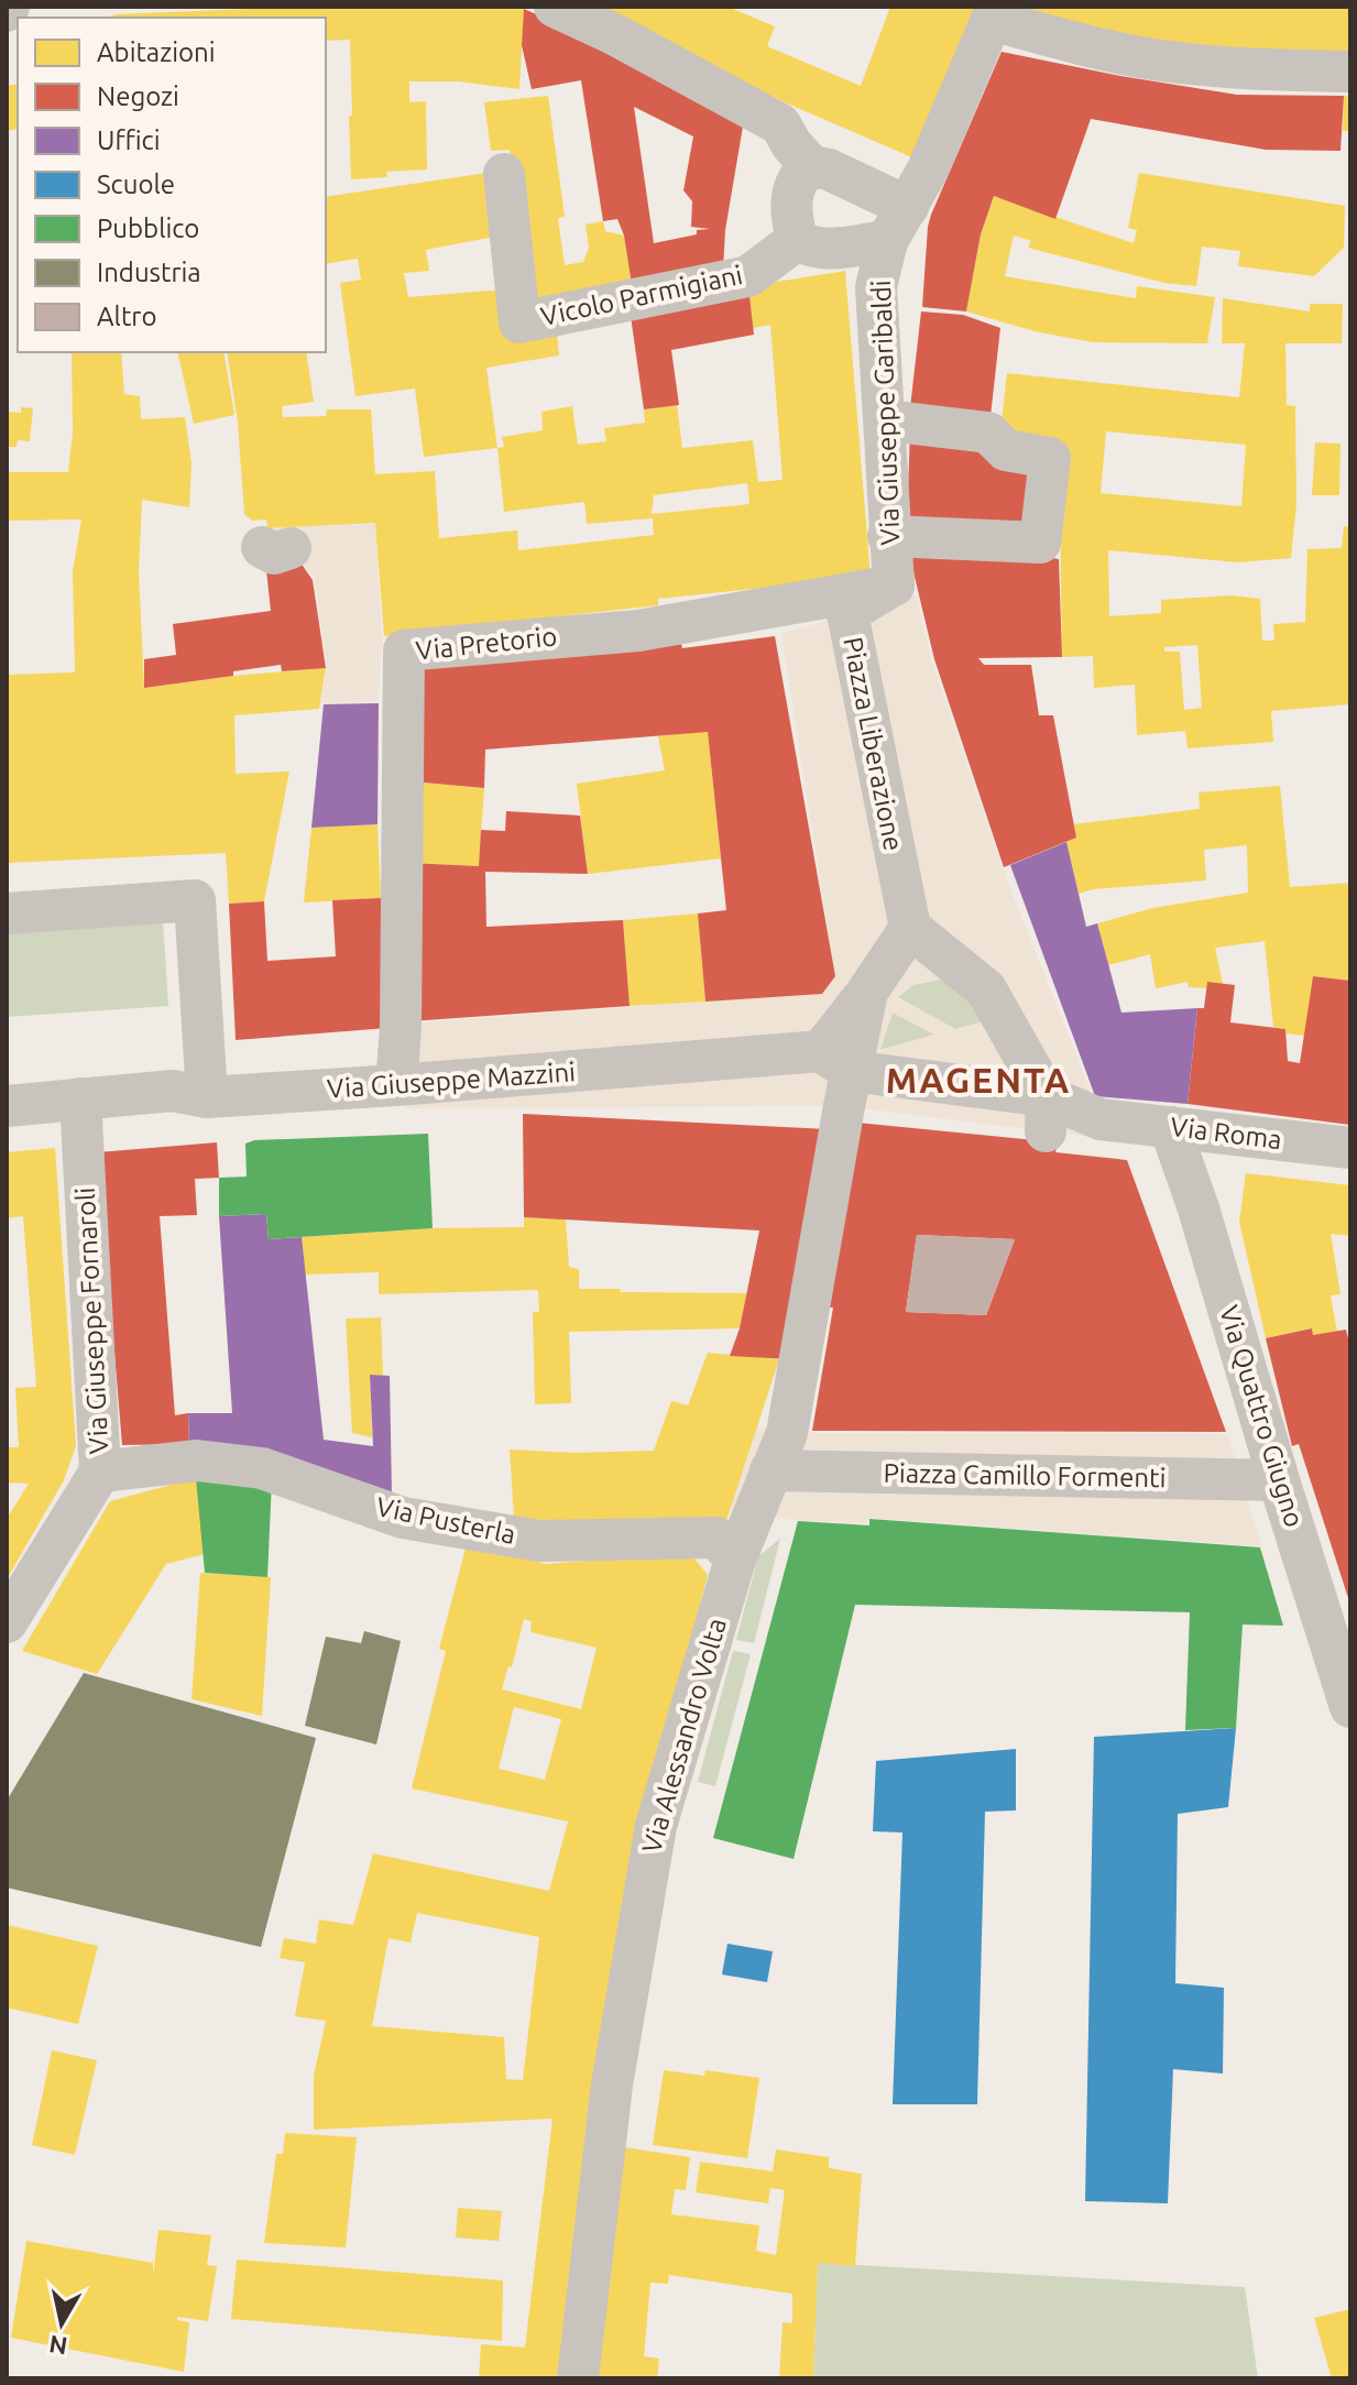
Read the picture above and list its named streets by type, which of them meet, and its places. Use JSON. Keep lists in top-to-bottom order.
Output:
{
  "streets": {
    "street": [
      "Vicolo Parmigiani",
      "Via Giuseppe Garibaldi",
      "Via Pretorio",
      "Piazza Liberazione",
      "Via Giuseppe Mazzini",
      "Via Roma",
      "Via Giuseppe Fornaroli",
      "Via Quattro Giugno",
      "Piazza Camillo Formenti",
      "Via Pusterla",
      "Via Alessandro Volta"
    ]
  },
  "crossings": [
    ["Via Giuseppe Garibaldi", "Via Pretorio"],
    ["Via Giuseppe Garibaldi", "Piazza Liberazione"],
    ["Via Pretorio", "Piazza Liberazione"],
    ["Via Pretorio", "Via Giuseppe Mazzini"],
    ["Via Giuseppe Mazzini", "Via Giuseppe Fornaroli"],
    ["Via Giuseppe Mazzini", "Via Alessandro Volta"],
    ["Via Roma", "Via Quattro Giugno"],
    ["Via Giuseppe Fornaroli", "Via Pusterla"],
    ["Via Quattro Giugno", "Piazza Camillo Formenti"],
    ["Piazza Camillo Formenti", "Via Alessandro Volta"],
    ["Via Pusterla", "Via Alessandro Volta"]
  ],
  "districts": ["MAGENTA"],
  "legend": [
    "Abitazioni",
    "Negozi",
    "Uffici",
    "Scuole",
    "Pubblico",
    "Industria",
    "Altro"
  ],
  "north": "bottom"
}
